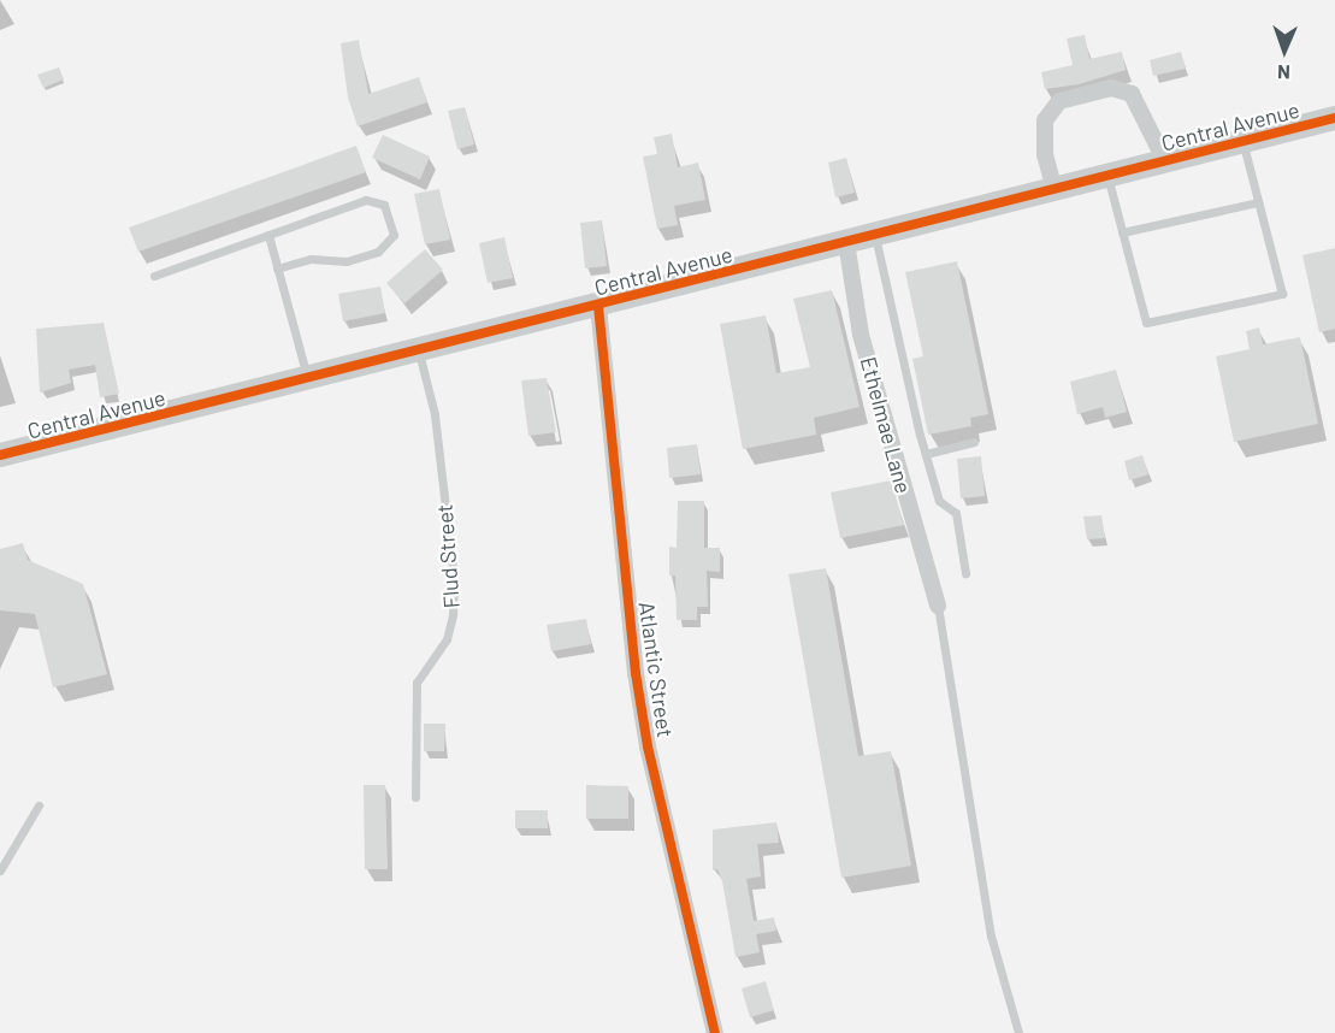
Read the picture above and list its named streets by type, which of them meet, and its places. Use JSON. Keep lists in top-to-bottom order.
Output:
{
  "streets": {
    "street": ["Central Avenue", "Ethelmae Lane", "Atlantic Street"],
    "lane": ["Flud Street"]
  },
  "crossings": [
    ["Central Avenue", "Ethelmae Lane"],
    ["Central Avenue", "Flud Street"],
    ["Central Avenue", "Atlantic Street"]
  ],
  "north": "bottom"
}
